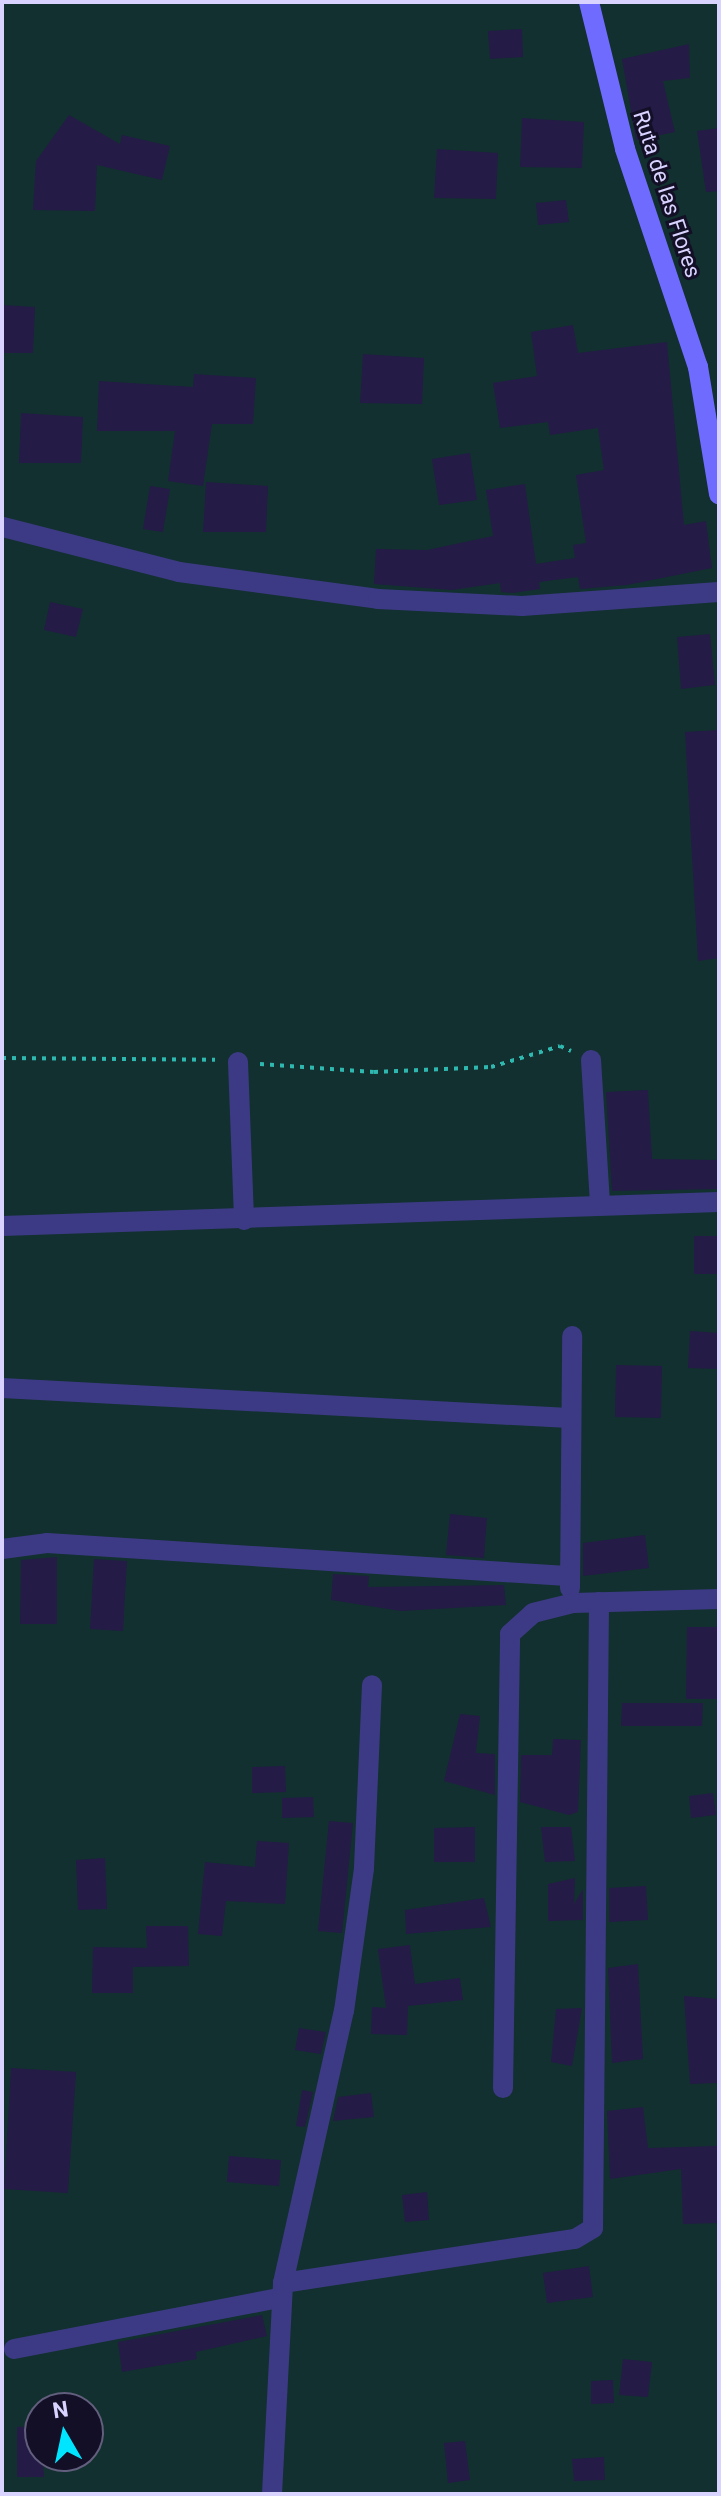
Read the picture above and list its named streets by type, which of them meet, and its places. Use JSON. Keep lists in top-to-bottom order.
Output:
{
  "streets": {
    "main road": ["Ruta de las Flores"]
  },
  "north": "top"
}
